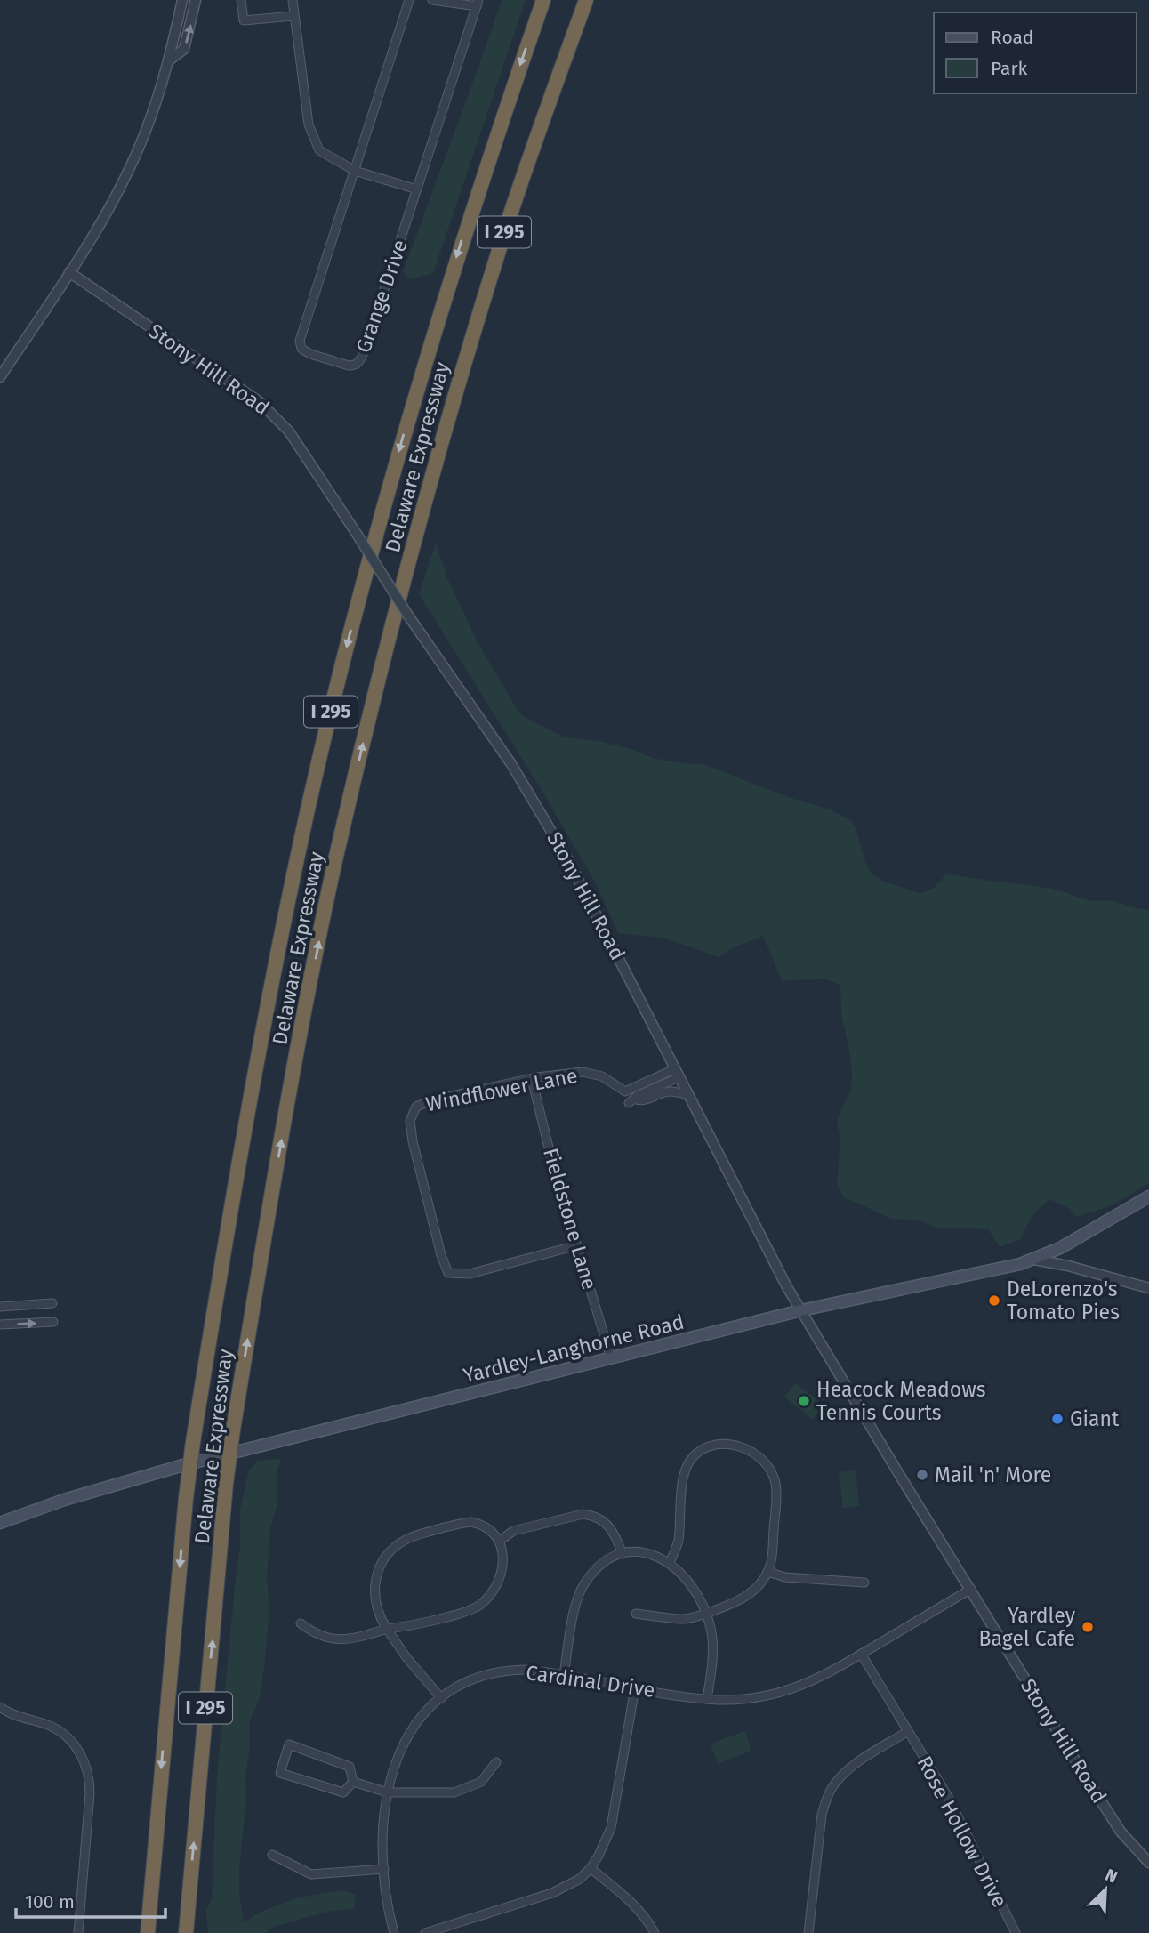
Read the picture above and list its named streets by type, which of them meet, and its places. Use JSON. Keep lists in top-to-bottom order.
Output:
{
  "streets": {
    "highway": ["I 295", "Delaware Expressway"],
    "main road": ["Yardley-Langhorne Road"],
    "street": [
      "Grange Drive",
      "Stony Hill Road",
      "Windflower Lane",
      "Fieldstone Lane",
      "Cardinal Drive",
      "Rose Hollow Drive"
    ]
  },
  "crossings": [
    ["Stony Hill Road", "Windflower Lane"],
    ["Stony Hill Road", "Yardley-Langhorne Road"],
    ["Stony Hill Road", "Cardinal Drive"],
    ["Windflower Lane", "Fieldstone Lane"],
    ["Fieldstone Lane", "Yardley-Langhorne Road"],
    ["Cardinal Drive", "Rose Hollow Drive"]
  ],
  "places": [
    "DeLorenzo's Tomato Pies",
    "Heacock Meadows Tennis Courts",
    "Giant",
    "Mail 'n' More",
    "Yardley Bagel Cafe"
  ],
  "legend": ["Road", "Park"],
  "scale_bar": "100 m",
  "north": "top right"
}
